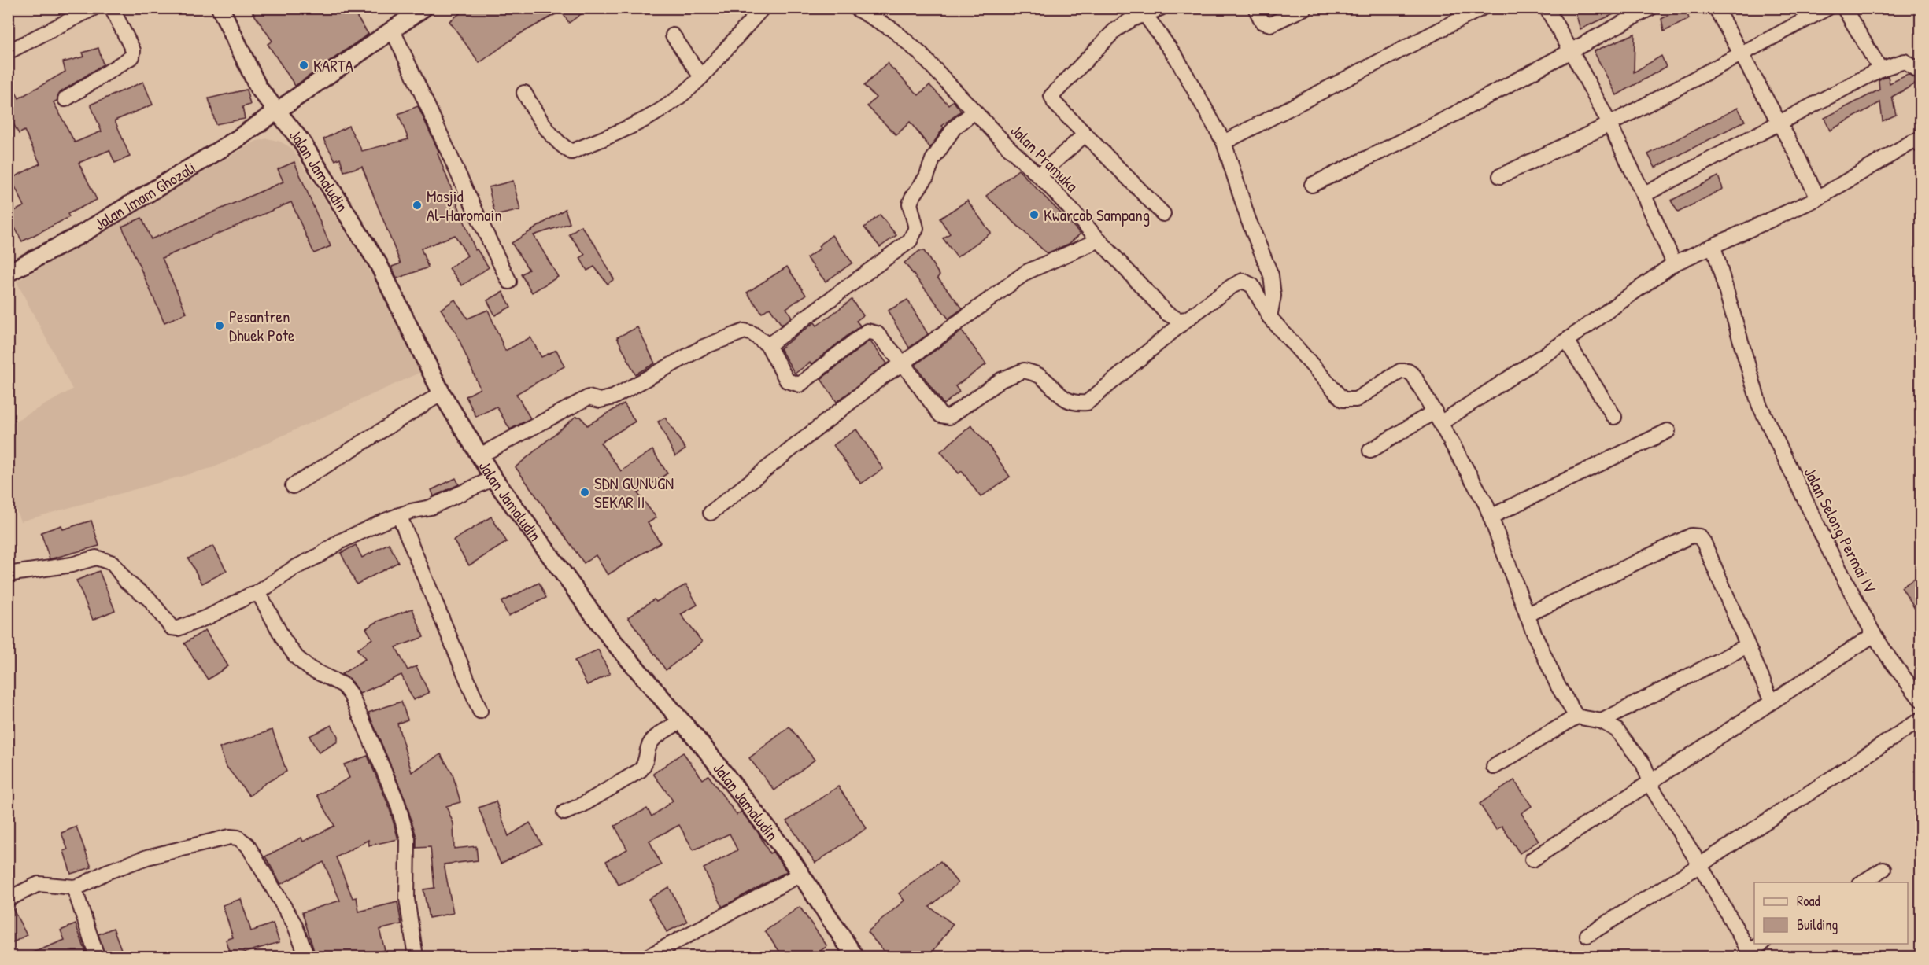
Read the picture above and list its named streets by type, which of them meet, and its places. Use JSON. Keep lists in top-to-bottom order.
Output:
{
  "streets": {
    "street": [
      "Jalan Pramuka",
      "Jalan Jamaludin",
      "Jalan Imam Ghozali",
      "Jalan Selong Permai IV"
    ]
  },
  "crossings": [
    ["Jalan Jamaludin", "Jalan Imam Ghozali"]
  ],
  "places": [
    "KARTA",
    "Masjid Al-Haromain",
    "Kwarcab Sampang",
    "Pesantren Dhuek Pote",
    "SDN GUNUGN SEKAR II"
  ],
  "legend": ["Road", "Building"]
}
